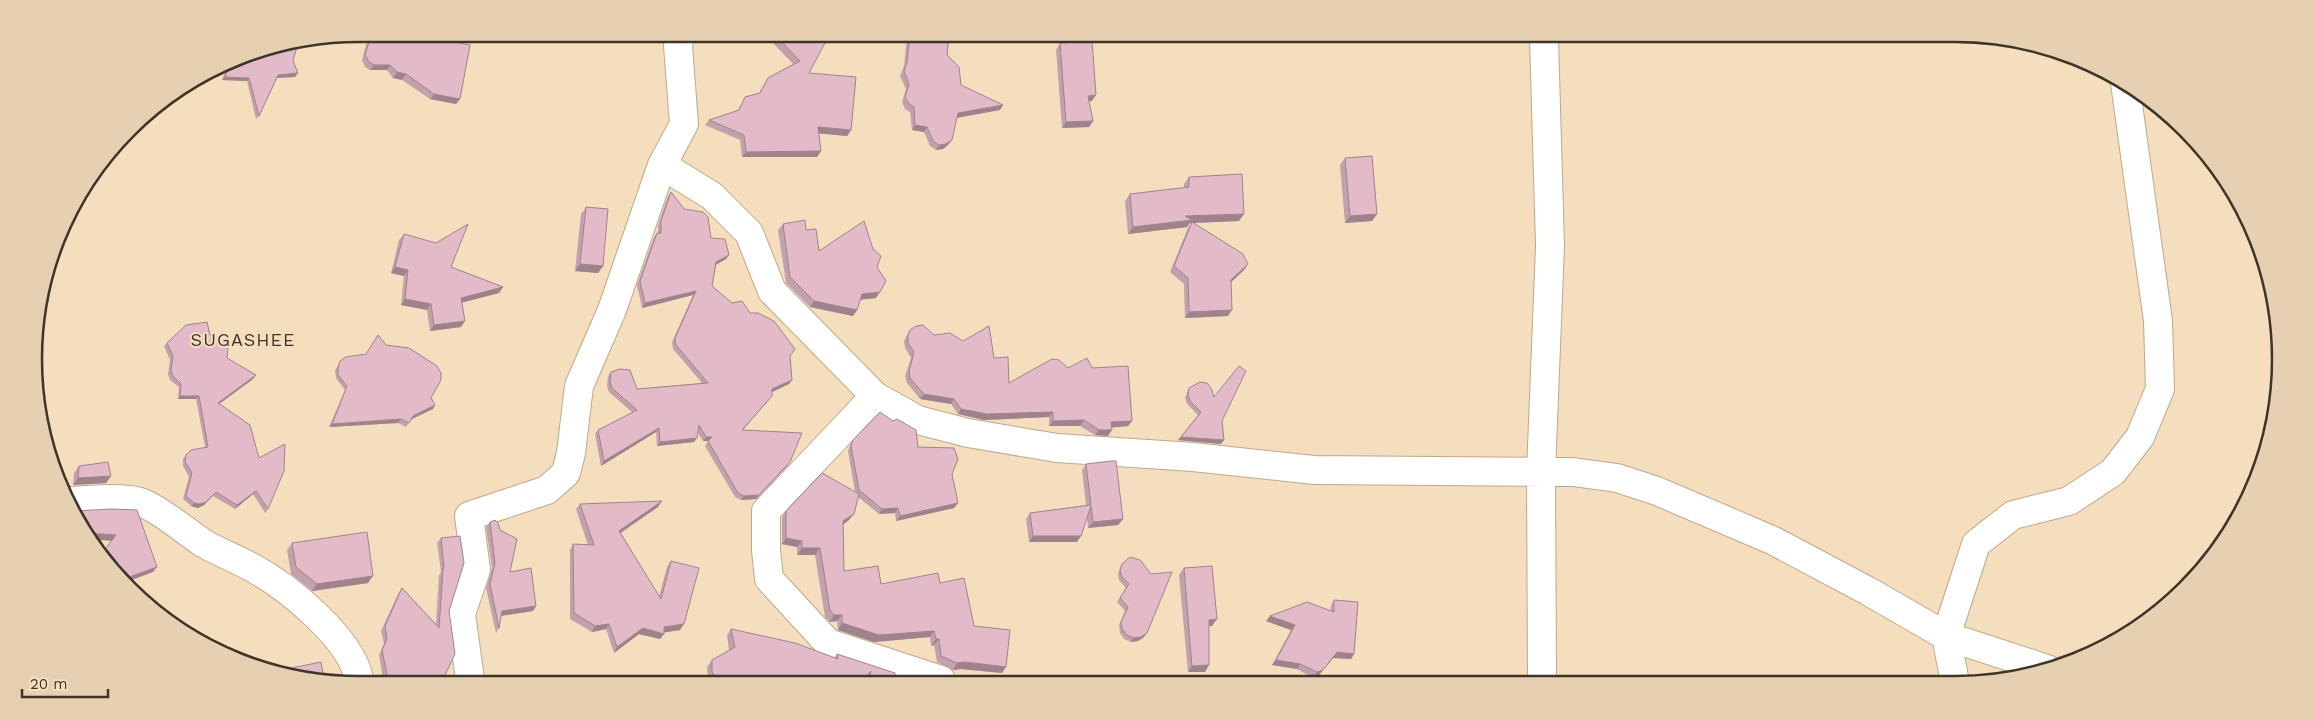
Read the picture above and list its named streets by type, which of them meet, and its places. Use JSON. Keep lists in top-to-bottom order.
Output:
{
  "districts": ["SUGASHEE"],
  "scale_bar": "20 m"
}
